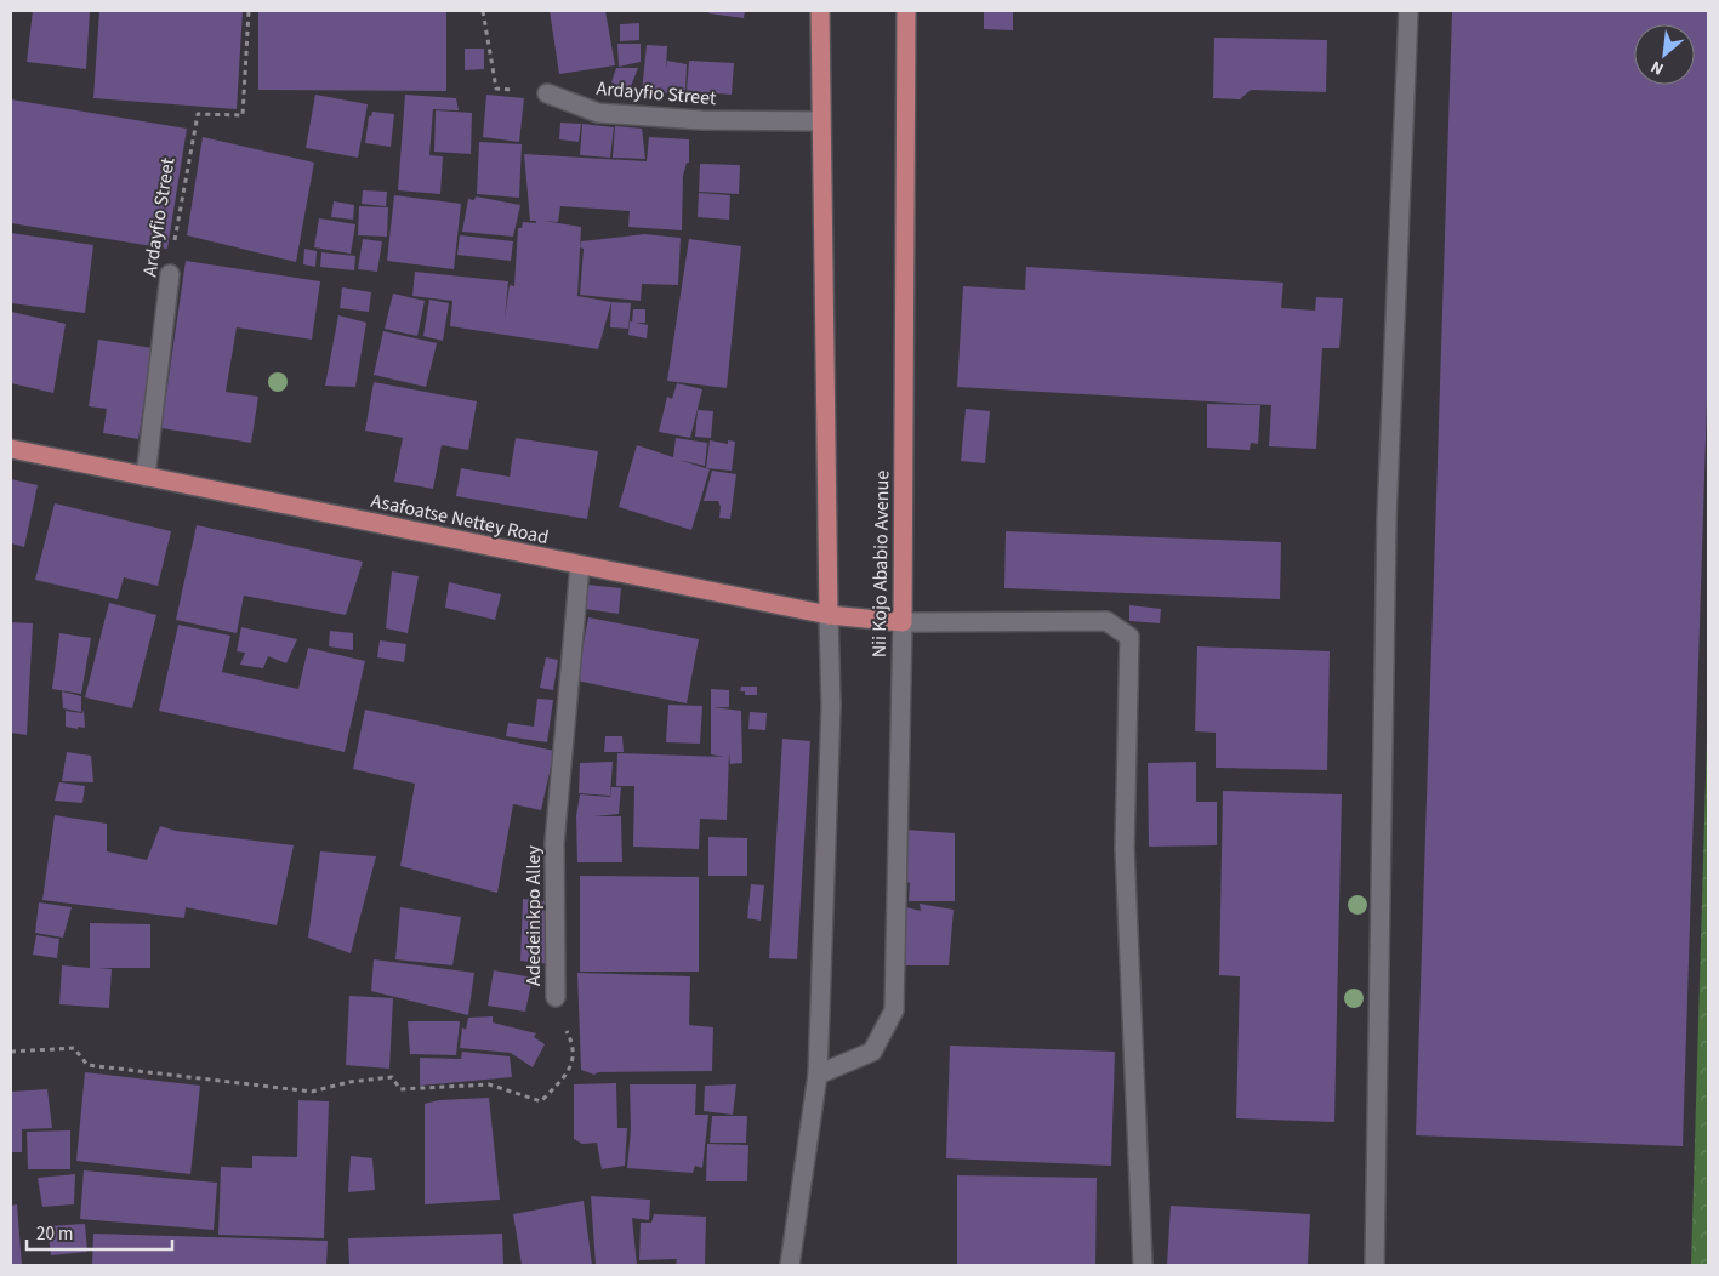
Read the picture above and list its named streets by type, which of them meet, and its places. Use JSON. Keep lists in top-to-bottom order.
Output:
{
  "streets": {
    "main road": ["Asafoatse Nettey Road", "Nii Kojo Ababio Avenue"],
    "street": ["Ardayfio Street", "Adedeinkpo Alley"]
  },
  "crossings": [
    ["Ardayfio Street", "Asafoatse Nettey Road"],
    ["Asafoatse Nettey Road", "Nii Kojo Ababio Avenue"],
    ["Asafoatse Nettey Road", "Adedeinkpo Alley"]
  ],
  "scale_bar": "20 m",
  "north": "bottom left"
}
